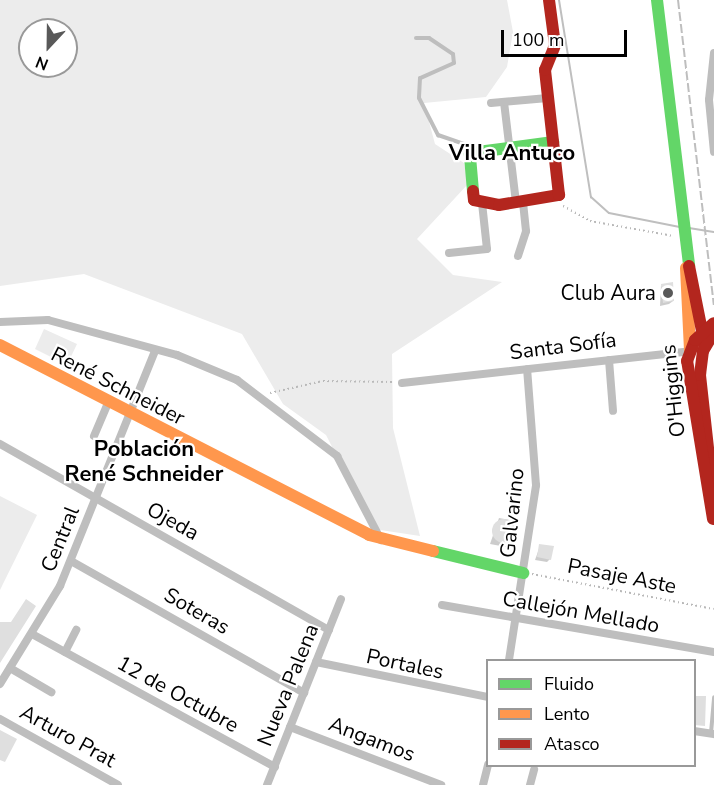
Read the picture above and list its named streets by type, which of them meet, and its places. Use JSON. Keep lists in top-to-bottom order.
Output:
{
  "streets": {
    "street": [
      "Santa Sofía",
      "René Schneider",
      "O'Higgins",
      "Galvarino",
      "Ojeda",
      "Central",
      "Soteras",
      "Callejón Mellado",
      "Portales",
      "Nueva Palena",
      "12 de Octubre",
      "Arturo Prat",
      "Angamos"
    ],
    "path": ["Pasaje Aste"]
  },
  "crossings": [
    ["Santa Sofía", "O'Higgins"],
    ["Santa Sofía", "Galvarino"],
    ["René Schneider", "Galvarino"],
    ["René Schneider", "Central"],
    ["René Schneider", "Pasaje Aste"],
    ["Galvarino", "Pasaje Aste"],
    ["Galvarino", "Callejón Mellado"],
    ["Ojeda", "Central"],
    ["Ojeda", "Nueva Palena"],
    ["Central", "Soteras"],
    ["Central", "12 de Octubre"],
    ["Soteras", "Nueva Palena"],
    ["Portales", "Nueva Palena"],
    ["Nueva Palena", "12 de Octubre"],
    ["Nueva Palena", "Angamos"]
  ],
  "districts": ["Villa Antuco", "Población René Schneider"],
  "places": ["Club Aura"],
  "legend": ["Fluido", "Lento", "Atasco"],
  "scale_bar": "100 m",
  "north": "bottom"
}
